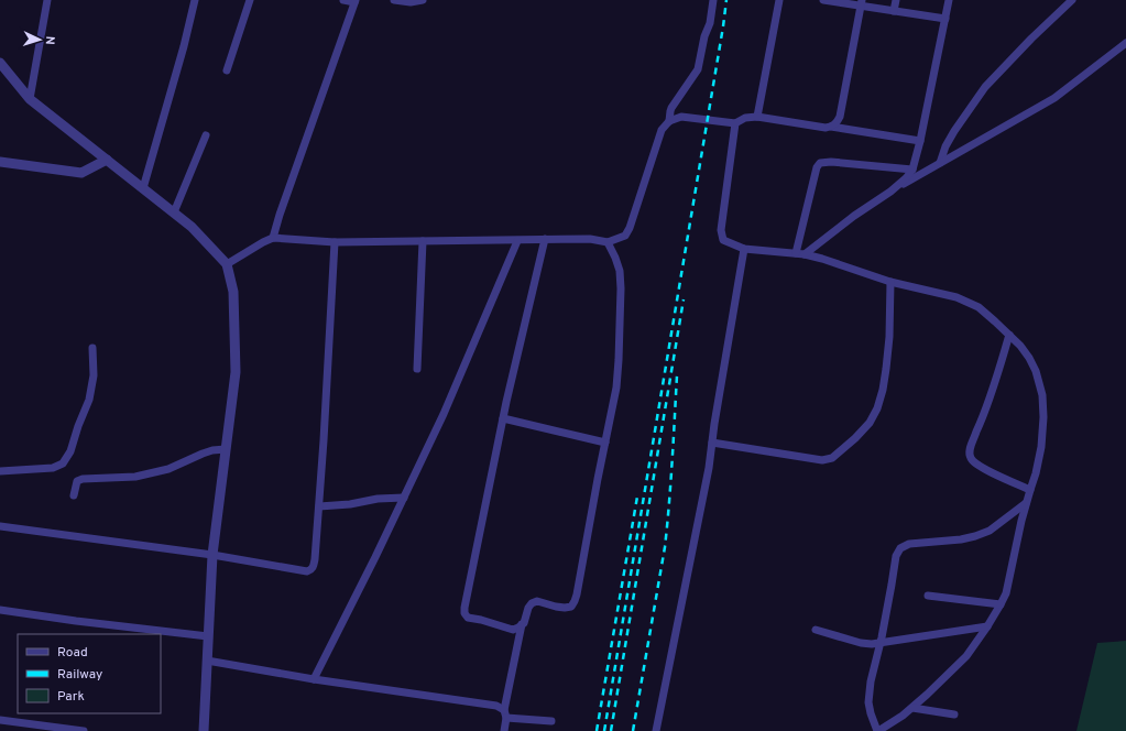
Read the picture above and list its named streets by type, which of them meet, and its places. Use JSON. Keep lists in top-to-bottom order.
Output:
{
  "legend": ["Road", "Railway", "Park"],
  "north": "right"
}
